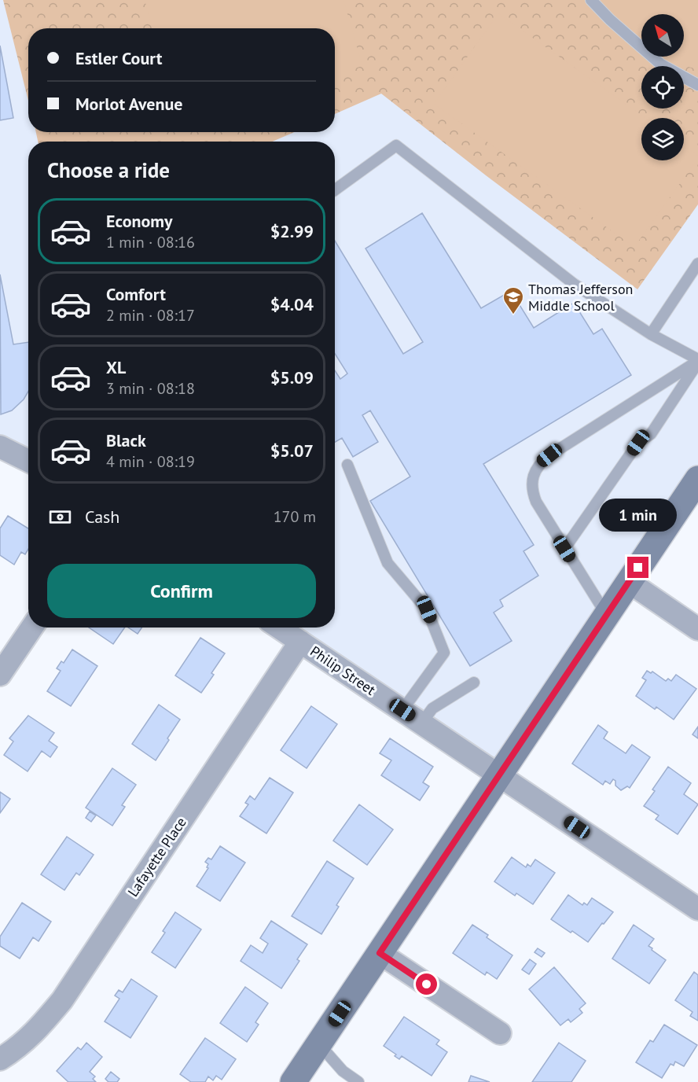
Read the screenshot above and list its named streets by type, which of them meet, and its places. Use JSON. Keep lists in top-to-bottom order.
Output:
{
  "streets": {
    "street": ["Philip Street", "Lafayette Place"]
  },
  "crossings": [
    ["Philip Street", "Lafayette Place"]
  ],
  "places": {
    "school or university": ["Thomas Jefferson Middle School"]
  },
  "north": "top left",
  "page": {
    "banner": ["Estler Court", "Morlot Avenue"],
    "heading": "Choose a ride",
    "list": [
      {
        "name": "Economy",
        "note": "1 min · 08:16",
        "value": "$2.99"
      },
      {
        "name": "Comfort",
        "note": "2 min · 08:17",
        "value": "$4.04"
      },
      {
        "name": "XL",
        "note": "3 min · 08:18",
        "value": "$5.09"
      },
      {
        "name": "Black",
        "note": "4 min · 08:19",
        "value": "$5.07"
      }
    ],
    "pay": ["Cash", "170 m"],
    "bubble": "1 min",
    "buttons": "Confirm"
  }
}
